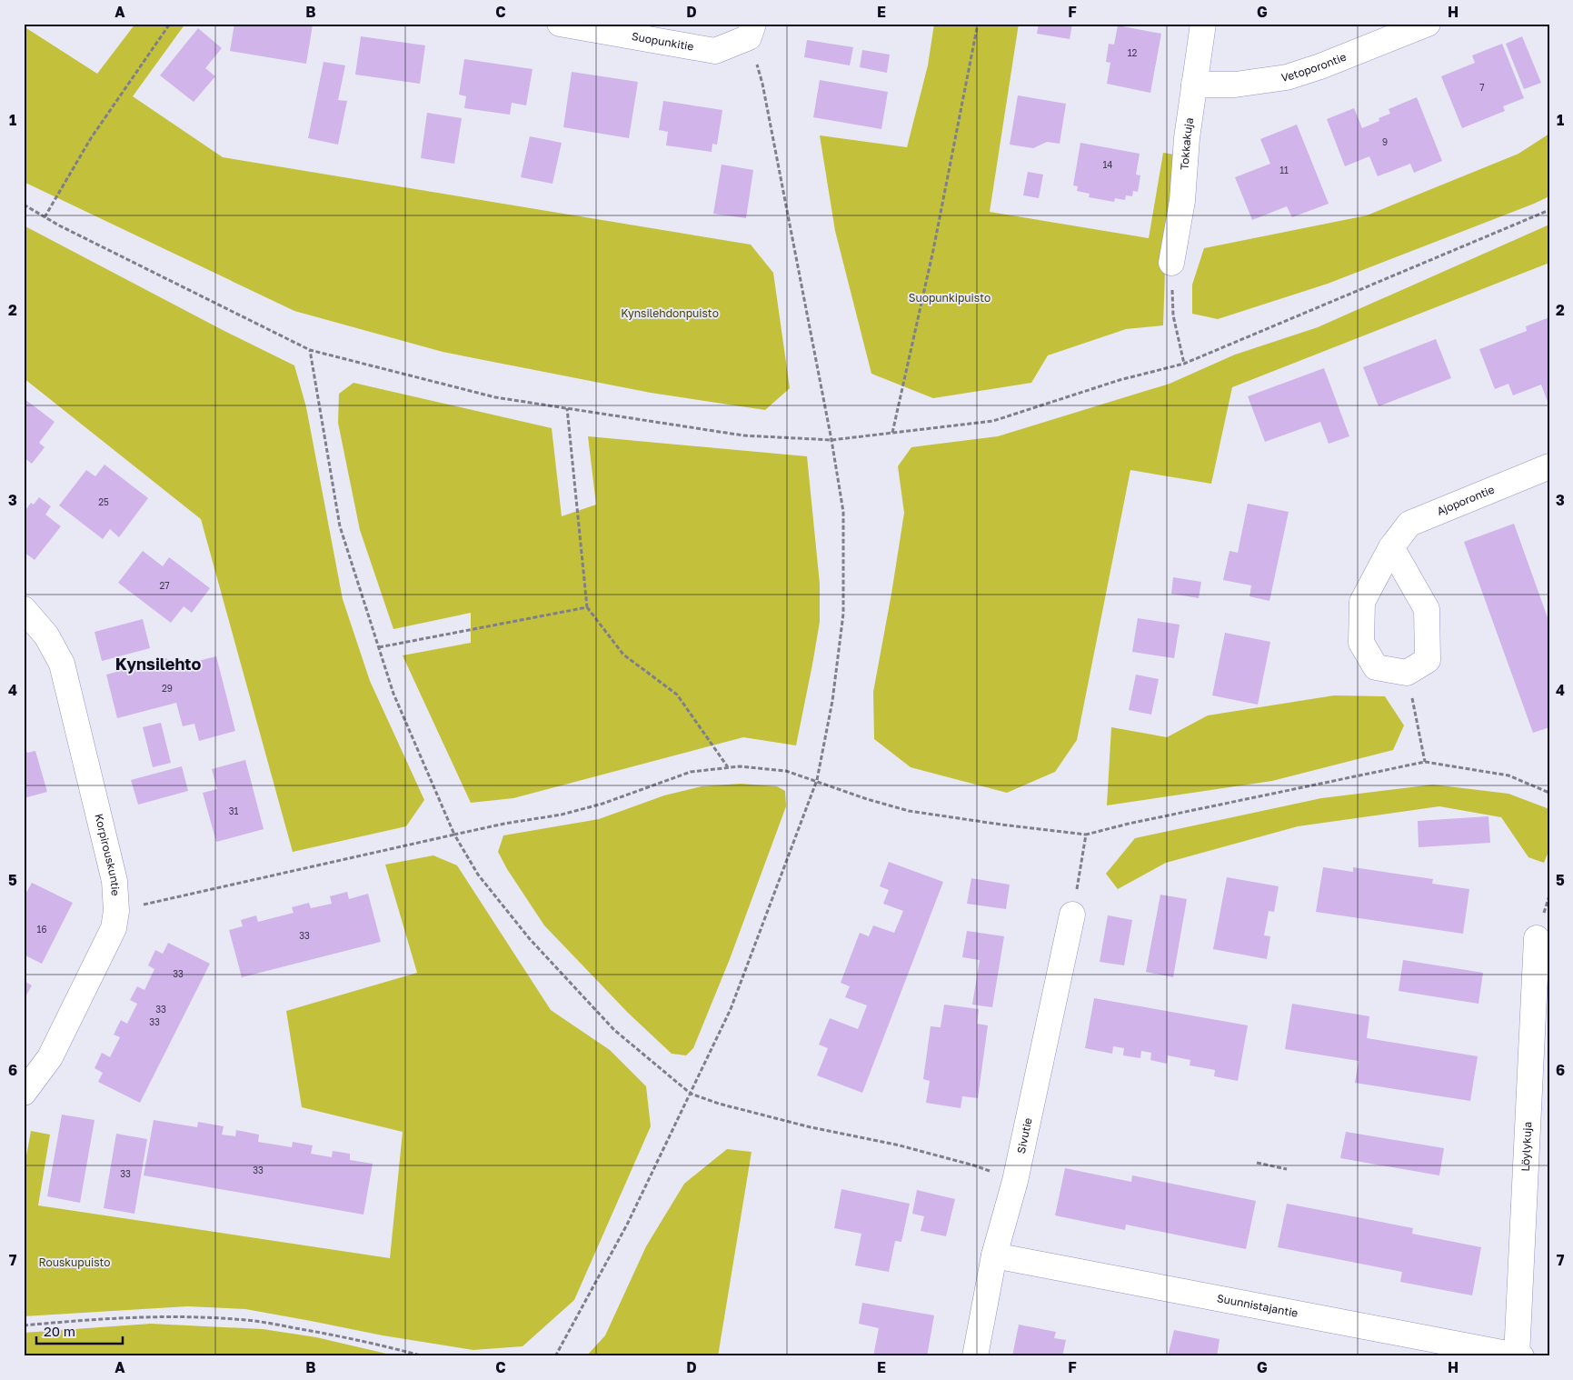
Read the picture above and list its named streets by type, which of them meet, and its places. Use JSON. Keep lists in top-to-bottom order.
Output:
{
  "streets": {
    "street": [
      "Suopunkitie",
      "Vetoporontie",
      "Tokkakuja",
      "Ajoporontie",
      "Korpirouskuntie",
      "Sivutie",
      "Löylykuja",
      "Suunnistajantie"
    ]
  },
  "crossings": [
    ["Vetoporontie", "Tokkakuja"],
    ["Sivutie", "Suunnistajantie"],
    ["Löylykuja", "Suunnistajantie"]
  ],
  "districts": ["Kynsilehto"],
  "parks": ["Suopunkipuisto", "Kynsilehdonpuisto", "Rouskupuisto"],
  "house_numbers": [
    "12",
    "7",
    "9",
    "14",
    "11",
    "25",
    "27",
    "29",
    "31",
    "16",
    "33",
    "33",
    "33",
    "33",
    "33",
    "33"
  ],
  "scale_bar": "20 m",
  "grid": {
    "columns": [
      "A",
      "B",
      "C",
      "D",
      "E",
      "F",
      "G",
      "H"
    ],
    "rows": [
      "1",
      "2",
      "3",
      "4",
      "5",
      "6",
      "7"
    ]
  }
}
